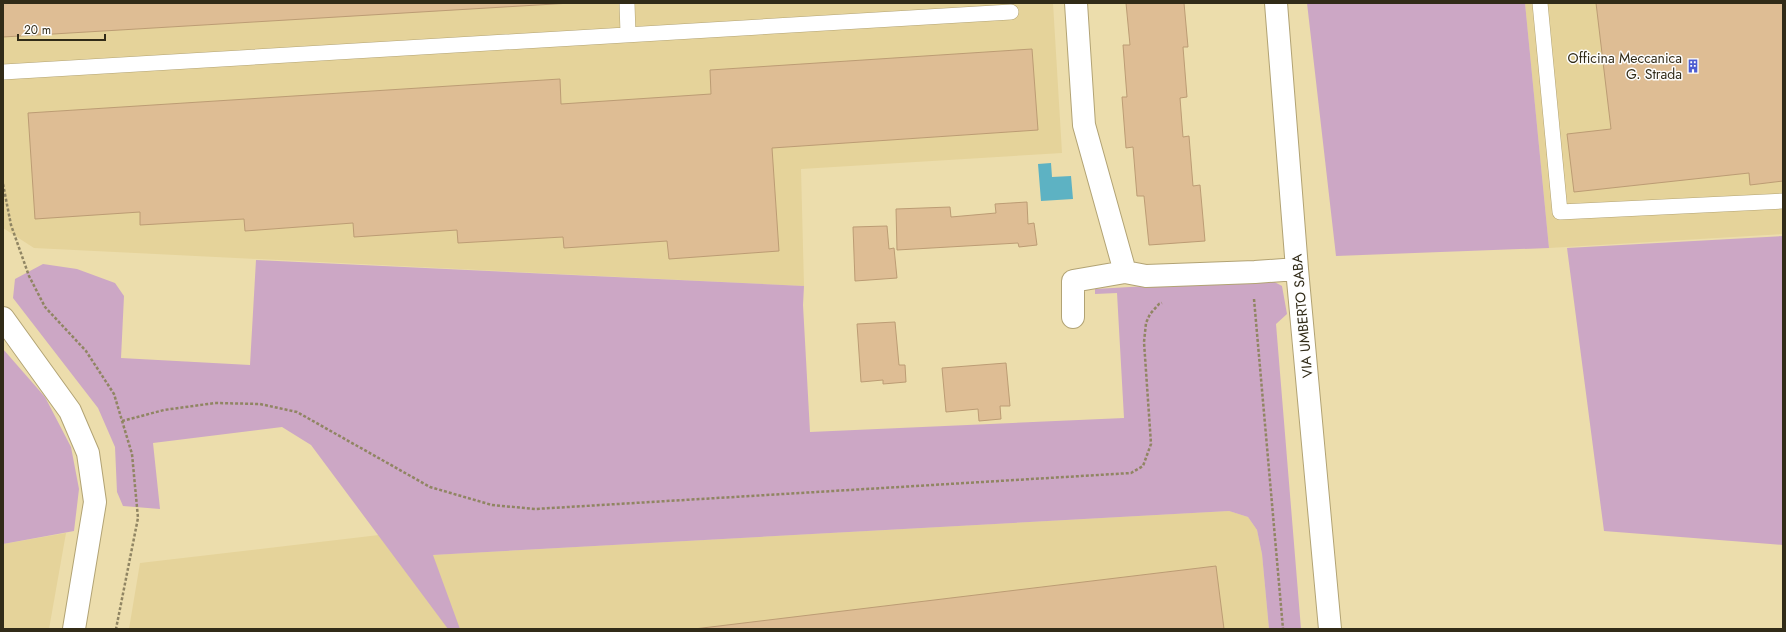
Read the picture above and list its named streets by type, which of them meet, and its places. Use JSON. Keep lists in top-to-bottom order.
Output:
{
  "streets": {
    "street": ["VIA UMBERTO SABA"]
  },
  "places": {
    "building": ["Officina Meccanica G. Strada"]
  },
  "scale_bar": "20 m"
}
